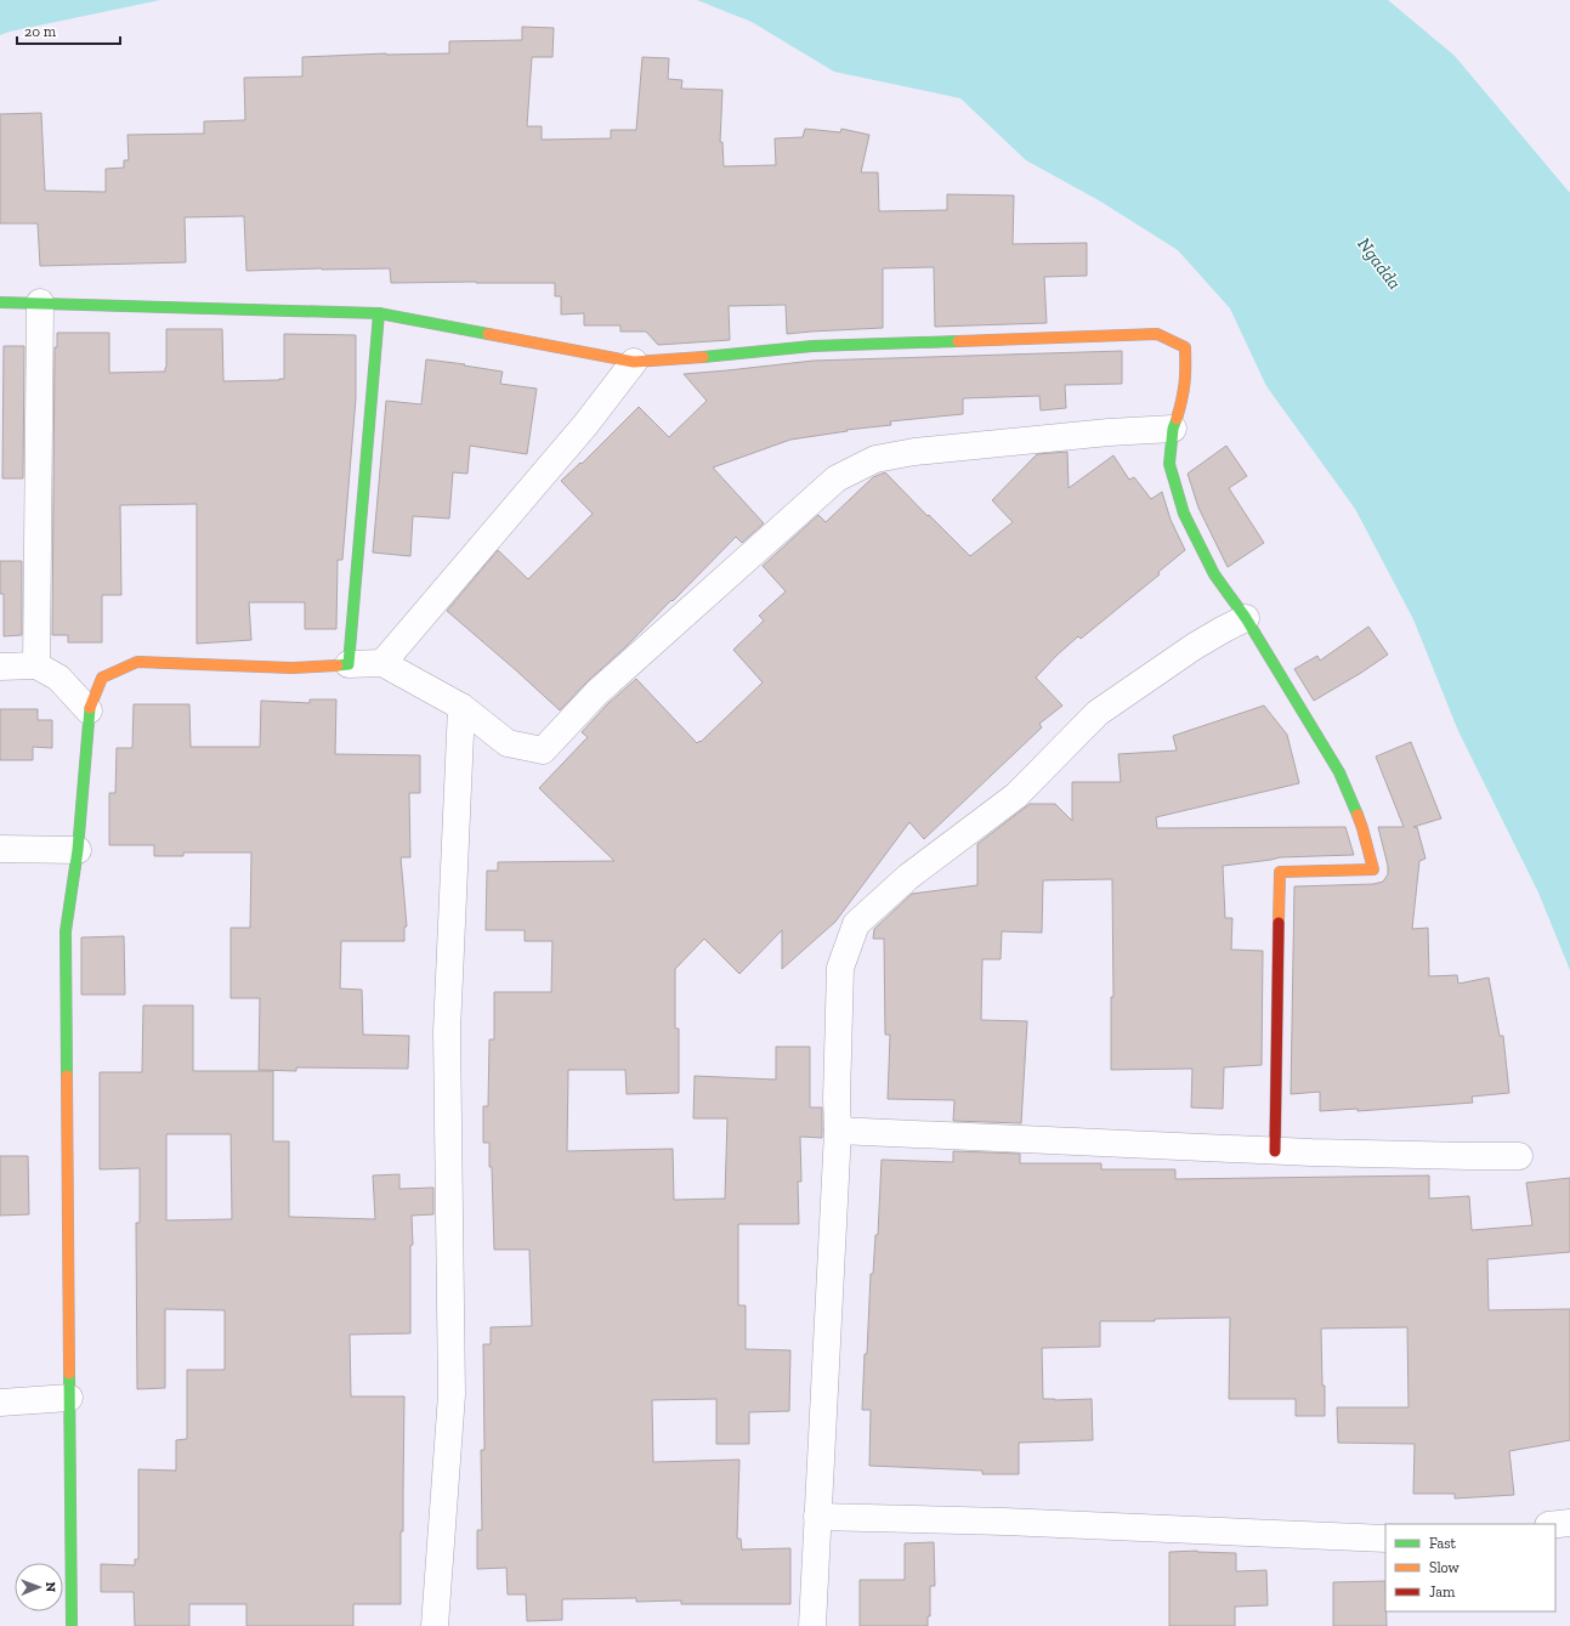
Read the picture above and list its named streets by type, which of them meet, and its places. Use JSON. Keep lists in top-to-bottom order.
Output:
{
  "water": ["Ngadda"],
  "legend": ["Fast", "Slow", "Jam"],
  "scale_bar": "20 m",
  "north": "right"
}
